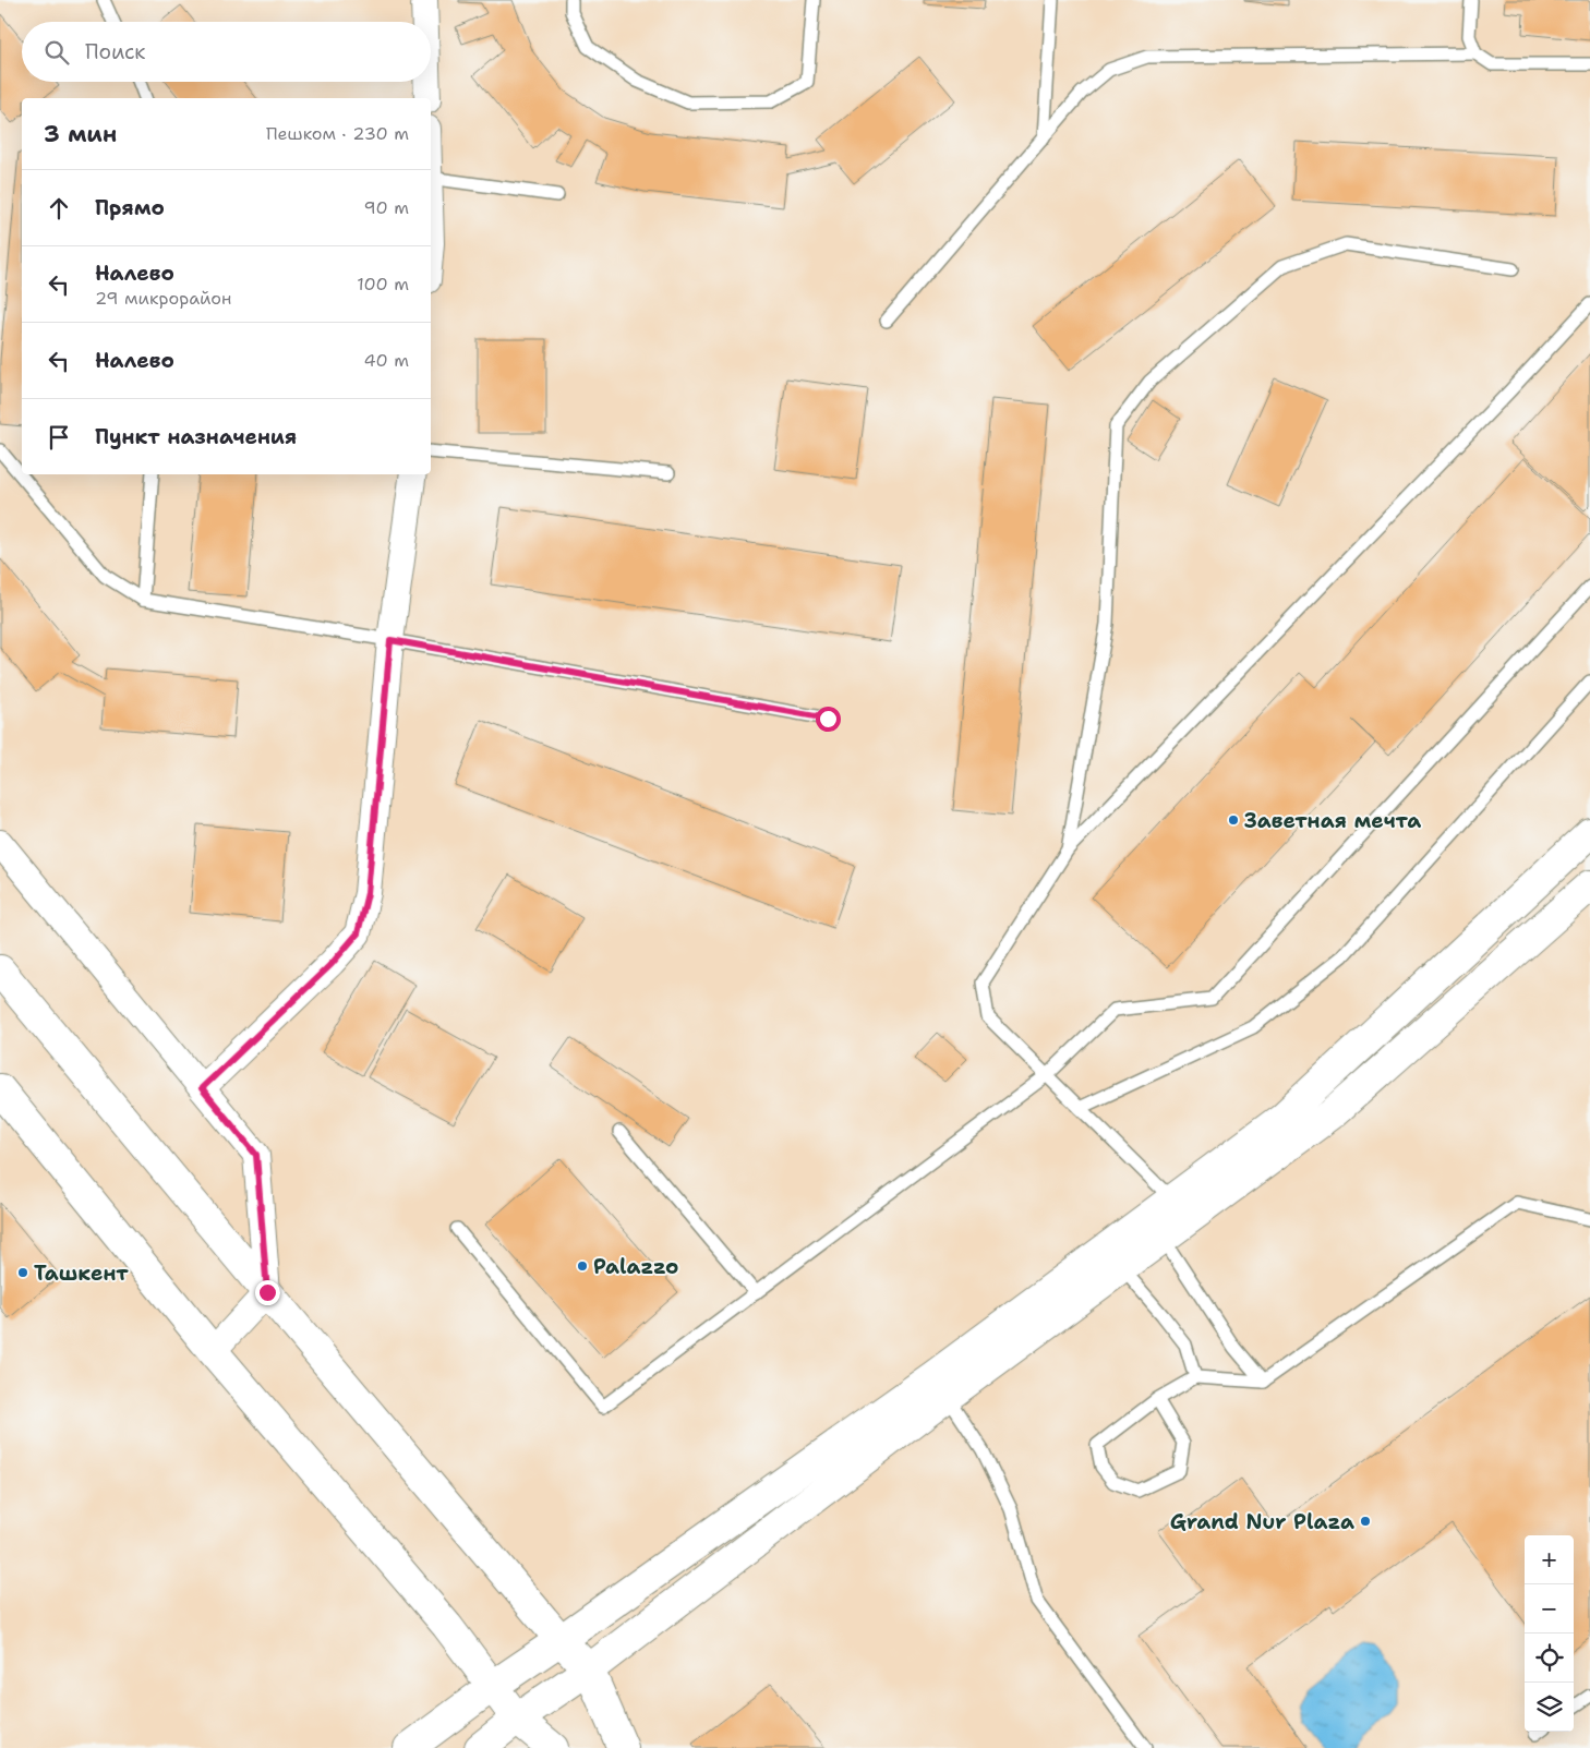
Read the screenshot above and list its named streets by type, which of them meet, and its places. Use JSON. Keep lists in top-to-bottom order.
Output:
{
  "places": [
    "Заветная мечта",
    "Palazzo",
    "Ташкент",
    "Grand Nur Plaza"
  ],
  "page": {
    "search": "Поиск",
    "heading": ["3 мин", "Пешком · 230 m"],
    "list": [
      ["Прямо", "90 m"],
      ["Налево", "29 микрорайон", "100 m"],
      ["Налево", "40 m"],
      "Пункт назначения"
    ],
    "map_buttons": ["+", "−"]
  }
}
